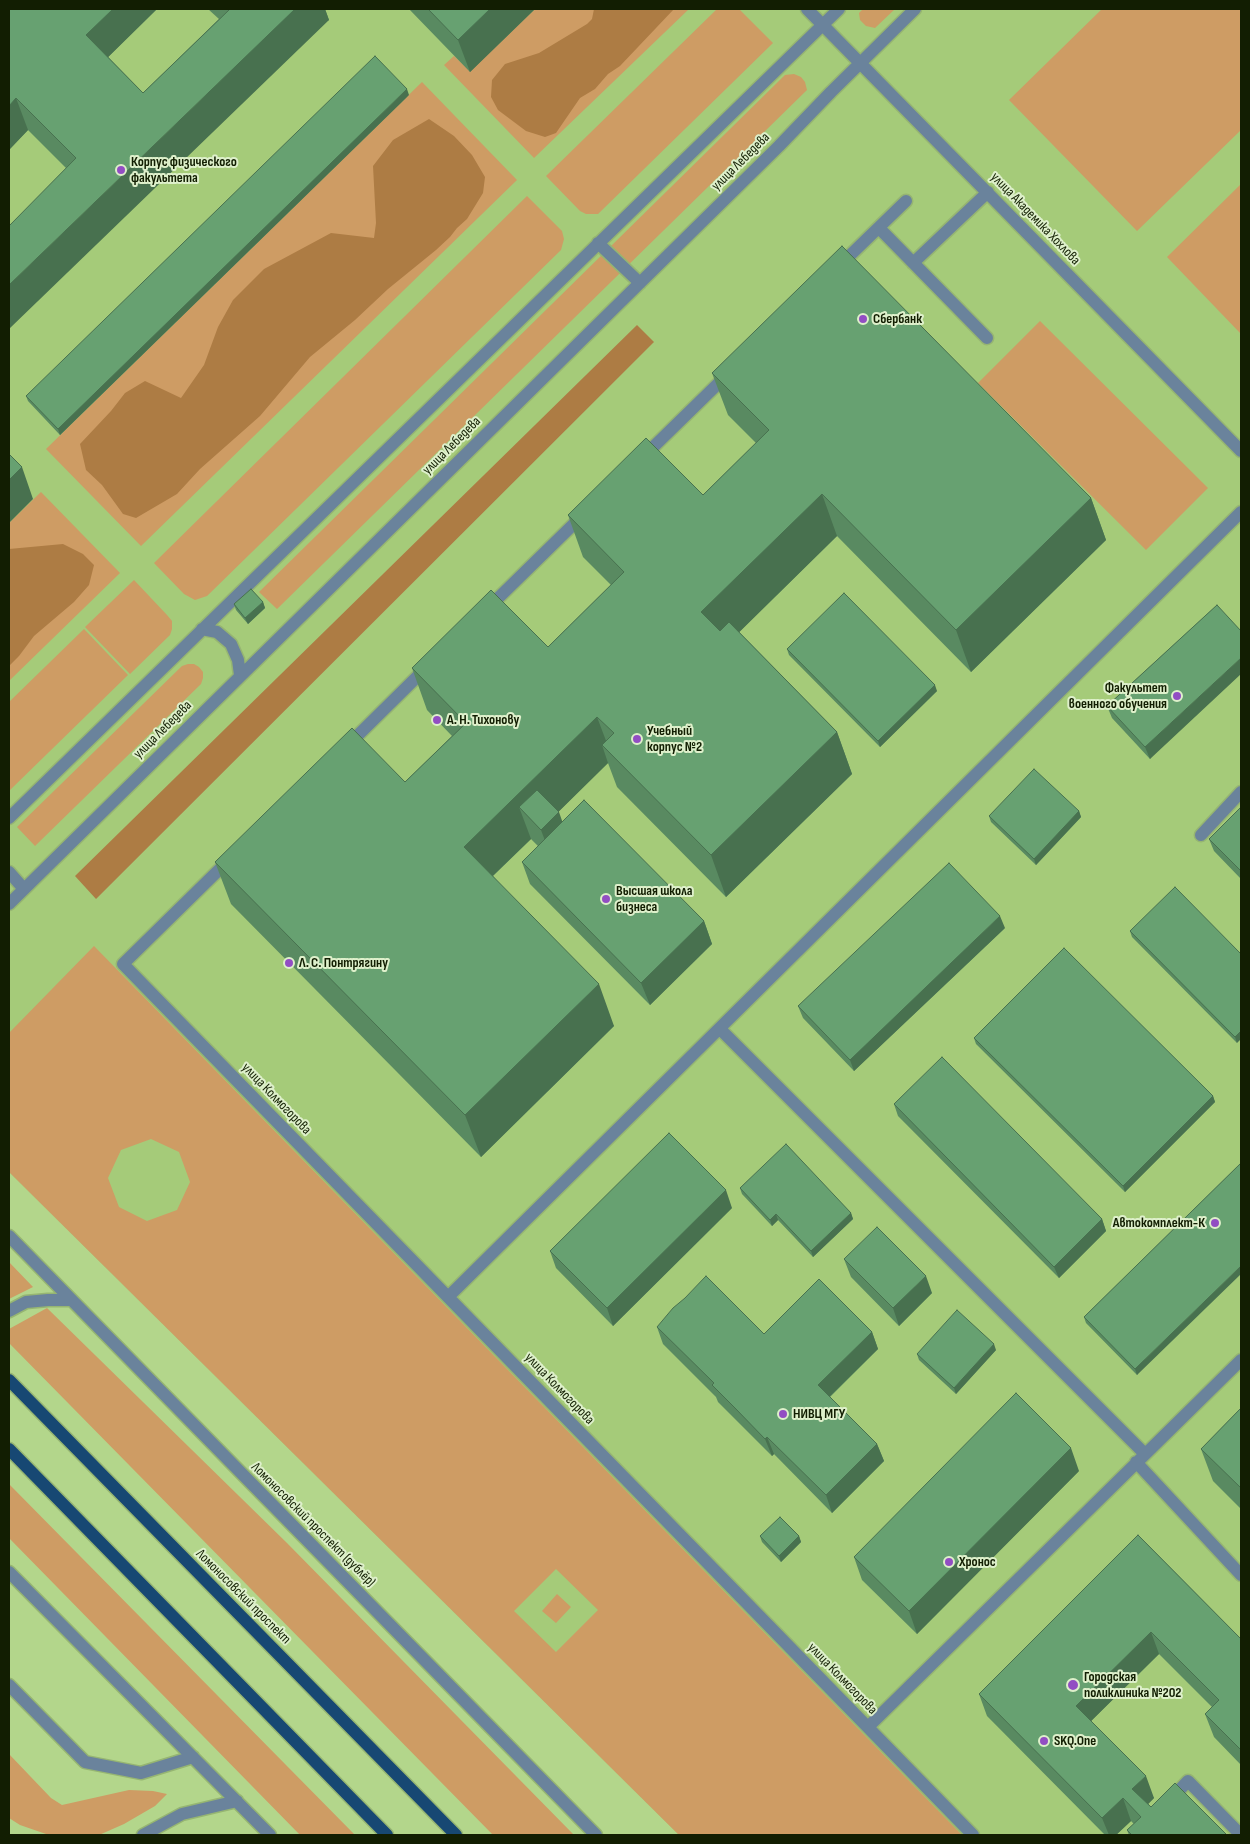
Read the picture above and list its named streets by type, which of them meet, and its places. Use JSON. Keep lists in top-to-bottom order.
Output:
{
  "streets": {
    "main road": ["Ломоносовский проспект"],
    "street": [
      "улица Лебедева",
      "улица Академика Хохлова",
      "улица Колмогорова",
      "Ломоносовский проспект (дублёр)"
    ]
  },
  "crossings": [
    ["улица Лебедева", "улица Академика Хохлова"]
  ],
  "places": [
    "Корпус физического факультета",
    "Сбербанк",
    "Факультет военного обучения",
    "А. Н. Тихонову",
    "Учебный корпус №2",
    "Высшая школа бизнеса",
    "Л. С. Понтрягину",
    "Автокомплект-К",
    "НИВЦ МГУ",
    "Хронос",
    "Городская поликлиника №202",
    "SKQ.One"
  ]
}
